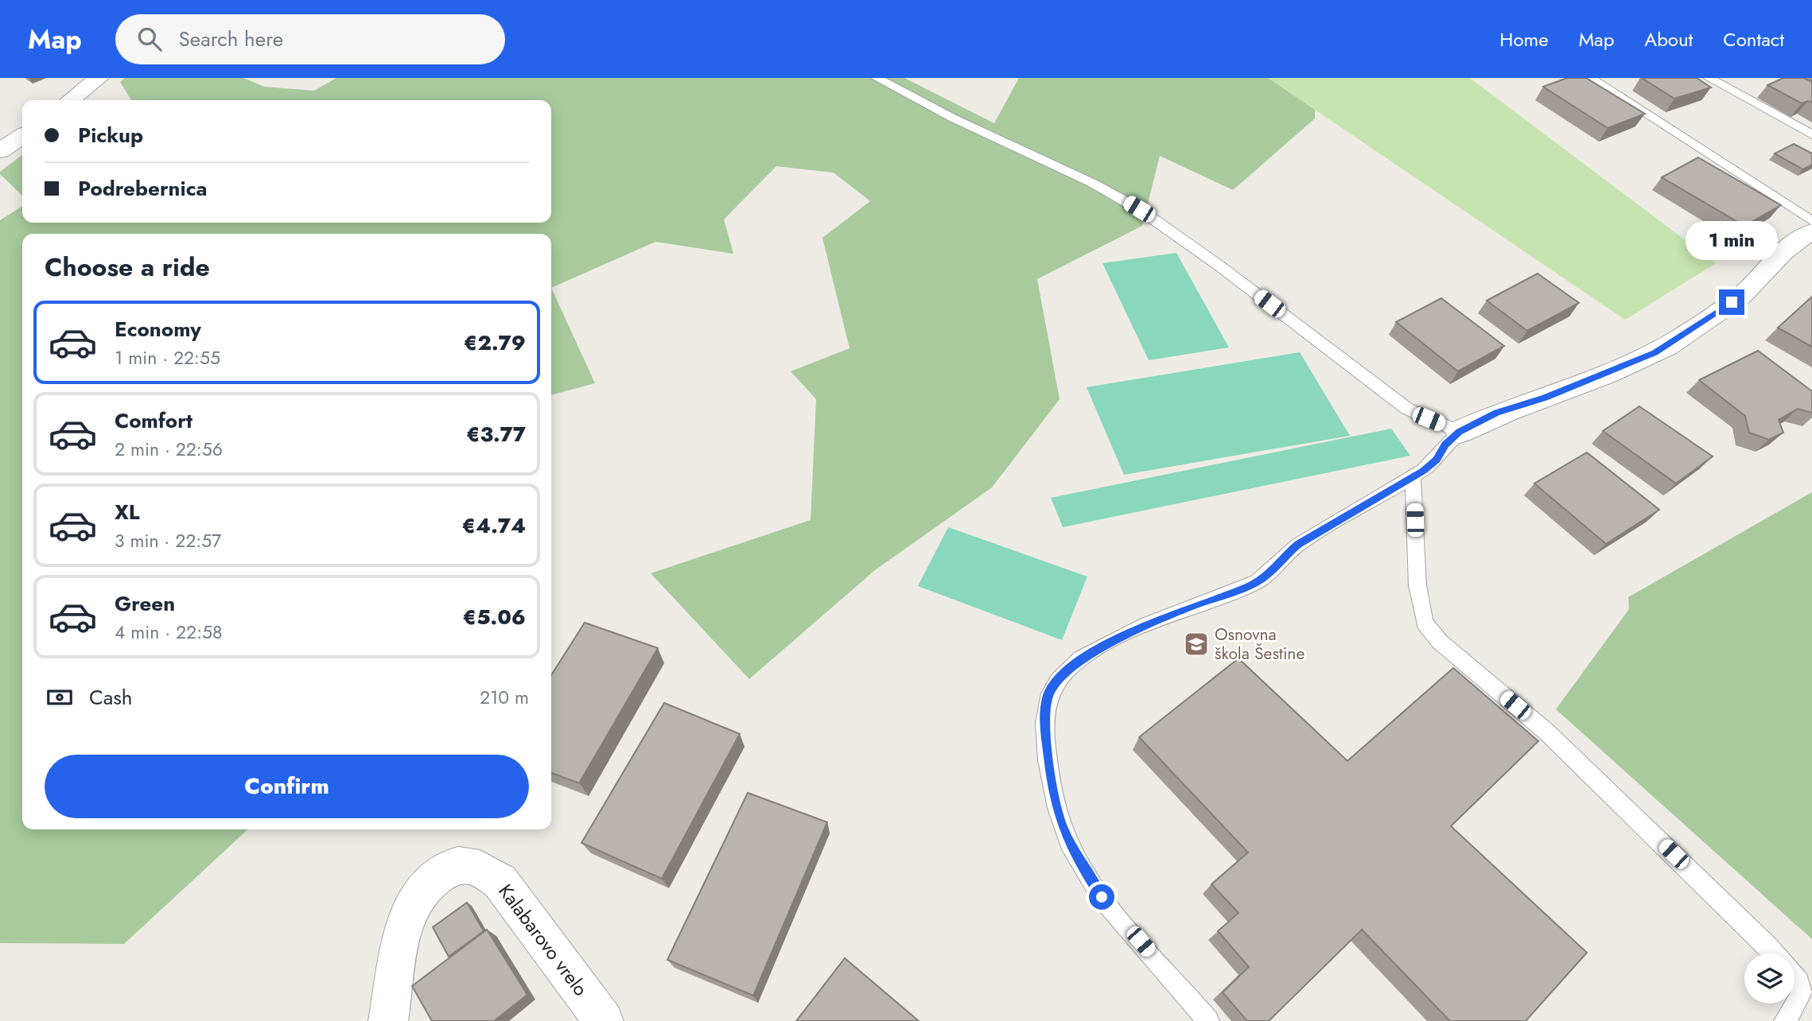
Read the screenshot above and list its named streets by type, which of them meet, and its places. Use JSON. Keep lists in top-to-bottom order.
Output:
{
  "streets": {
    "street": ["Kalabarovo vrelo"]
  },
  "places": {
    "school or university": ["Osnovna škola Šestine"]
  },
  "page": {
    "header": "Map",
    "search": "Search here",
    "nav": [
      "Home",
      "Map",
      "About",
      "Contact"
    ],
    "banner": ["Pickup", "Podrebernica"],
    "bubble": "1 min",
    "heading": "Choose a ride",
    "list": [
      {
        "name": "Economy",
        "note": "1 min · 22:55",
        "value": "€2.79"
      },
      {
        "name": "Comfort",
        "note": "2 min · 22:56",
        "value": "€3.77"
      },
      {
        "name": "XL",
        "note": "3 min · 22:57",
        "value": "€4.74"
      },
      {
        "name": "Green",
        "note": "4 min · 22:58",
        "value": "€5.06"
      }
    ],
    "pay": ["Cash", "210 m"],
    "buttons": "Confirm"
  }
}
